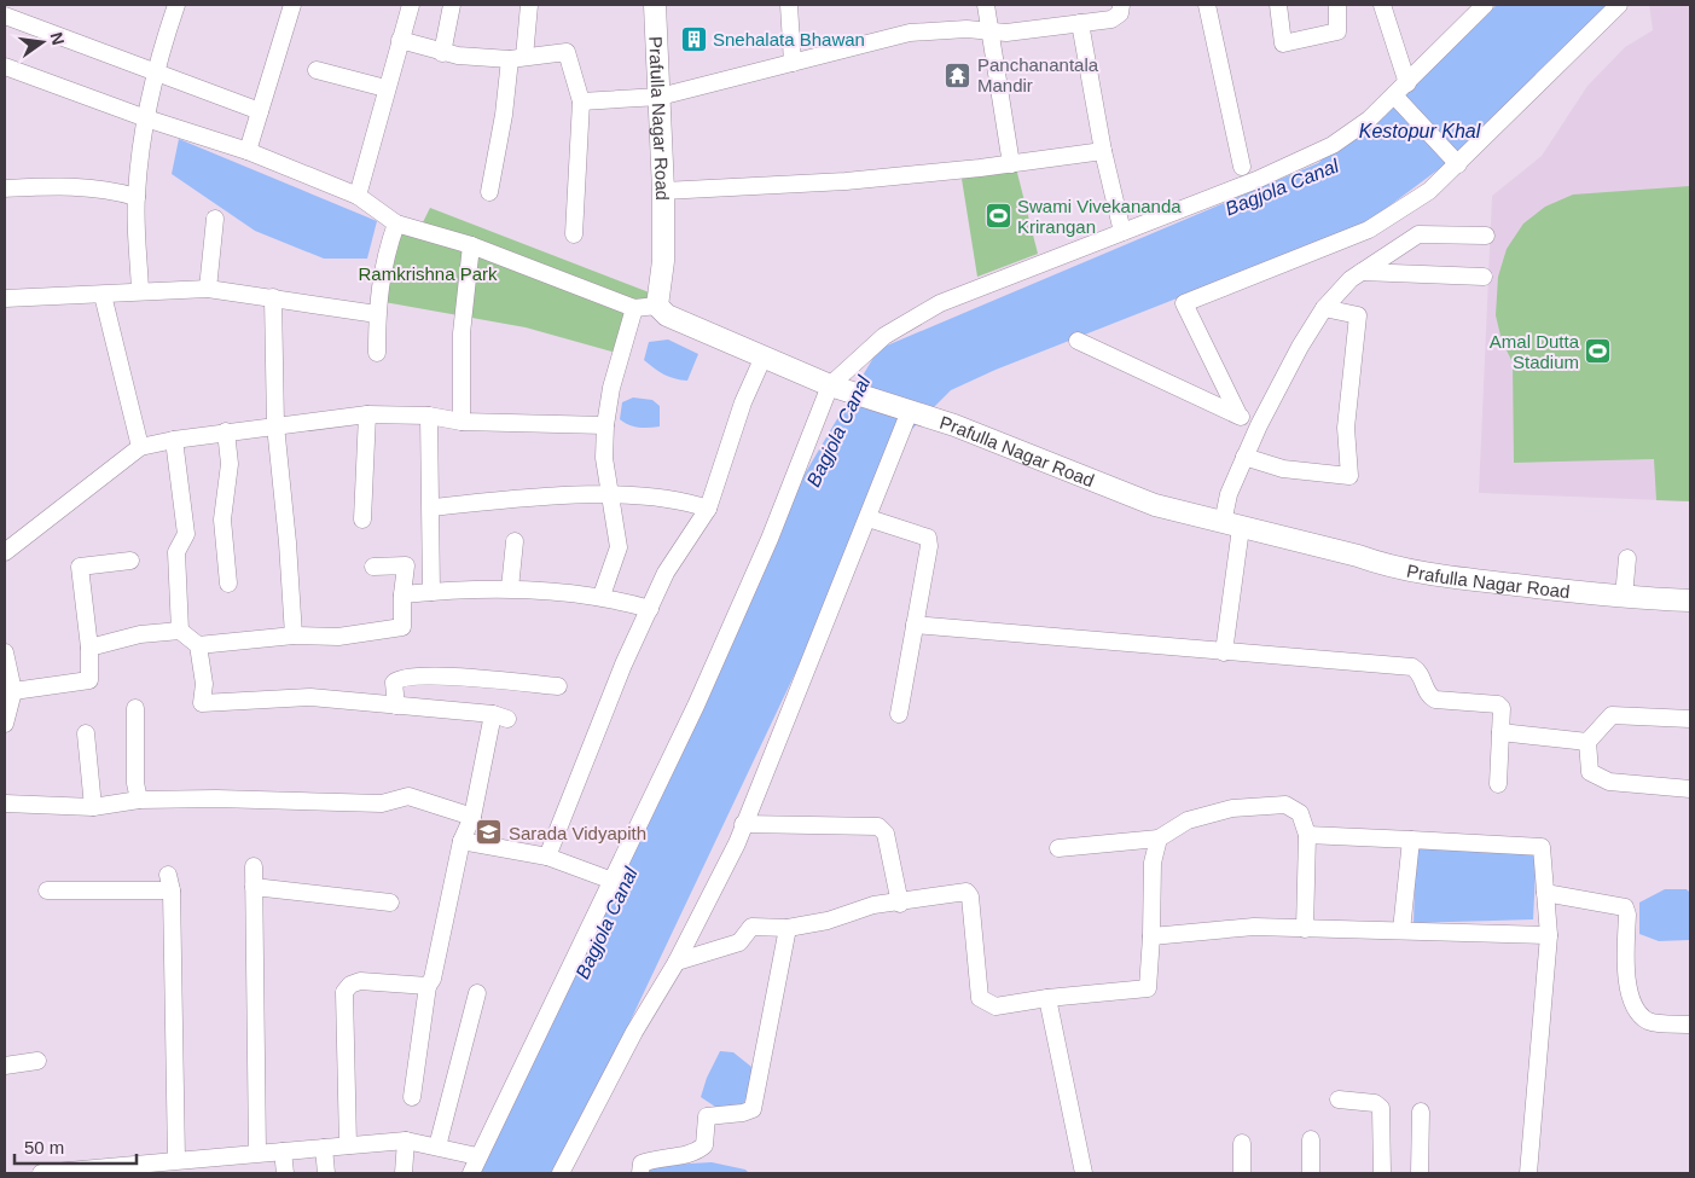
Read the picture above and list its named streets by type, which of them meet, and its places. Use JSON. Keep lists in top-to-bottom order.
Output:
{
  "streets": {
    "street": ["Prafulla Nagar Road"]
  },
  "water": ["Kestopur Khal", "Bagjola Canal"],
  "parks": ["Ramkrishna Park"],
  "places": {
    "building": ["Snehalata Bhawan"],
    "temple": ["Panchanantala Mandir"],
    "sports": ["Swami Vivekananda Krirangan", "Amal Dutta Stadium"],
    "school or university": ["Sarada Vidyapith"]
  },
  "scale_bar": "50 m",
  "north": "right"
}
